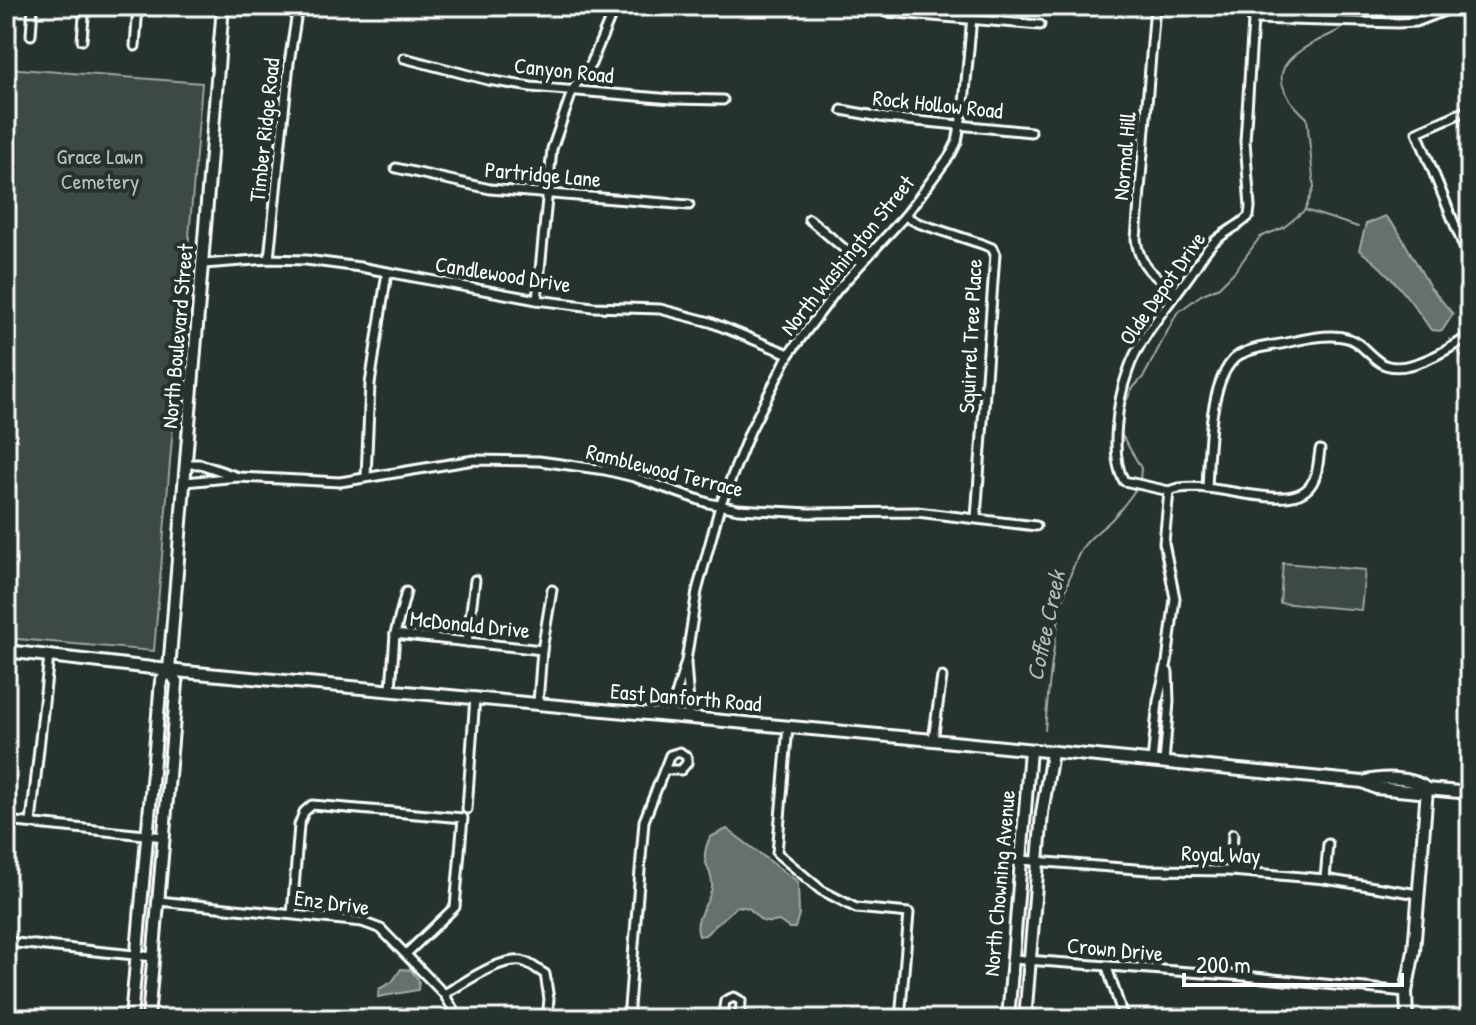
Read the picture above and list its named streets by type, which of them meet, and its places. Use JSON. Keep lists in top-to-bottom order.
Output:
{
  "streets": {
    "main road": ["North Boulevard Street", "East Danforth Road", "North Chowning Avenue"],
    "street": [
      "Canyon Road",
      "Rock Hollow Road",
      "Timber Ridge Road",
      "Normal Hill",
      "Partridge Lane",
      "North Washington Street",
      "Candlewood Drive",
      "Olde Depot Drive",
      "Squirrel Tree Place",
      "Ramblewood Terrace",
      "McDonald Drive",
      "Royal Way",
      "Enz Drive",
      "Crown Drive"
    ]
  },
  "crossings": [
    ["Rock Hollow Road", "North Washington Street"],
    ["Timber Ridge Road", "Candlewood Drive"],
    ["Normal Hill", "Olde Depot Drive"],
    ["North Washington Street", "Candlewood Drive"],
    ["North Washington Street", "Squirrel Tree Place"],
    ["North Washington Street", "Ramblewood Terrace"],
    ["North Washington Street", "East Danforth Road"],
    ["Candlewood Drive", "North Boulevard Street"],
    ["North Boulevard Street", "Ramblewood Terrace"],
    ["North Boulevard Street", "East Danforth Road"],
    ["North Boulevard Street", "Enz Drive"],
    ["Squirrel Tree Place", "Ramblewood Terrace"],
    ["East Danforth Road", "North Chowning Avenue"],
    ["Royal Way", "North Chowning Avenue"],
    ["North Chowning Avenue", "Crown Drive"]
  ],
  "water": ["Coffee Creek"],
  "parks": ["Grace Lawn Cemetery"],
  "scale_bar": "200 m"
}
